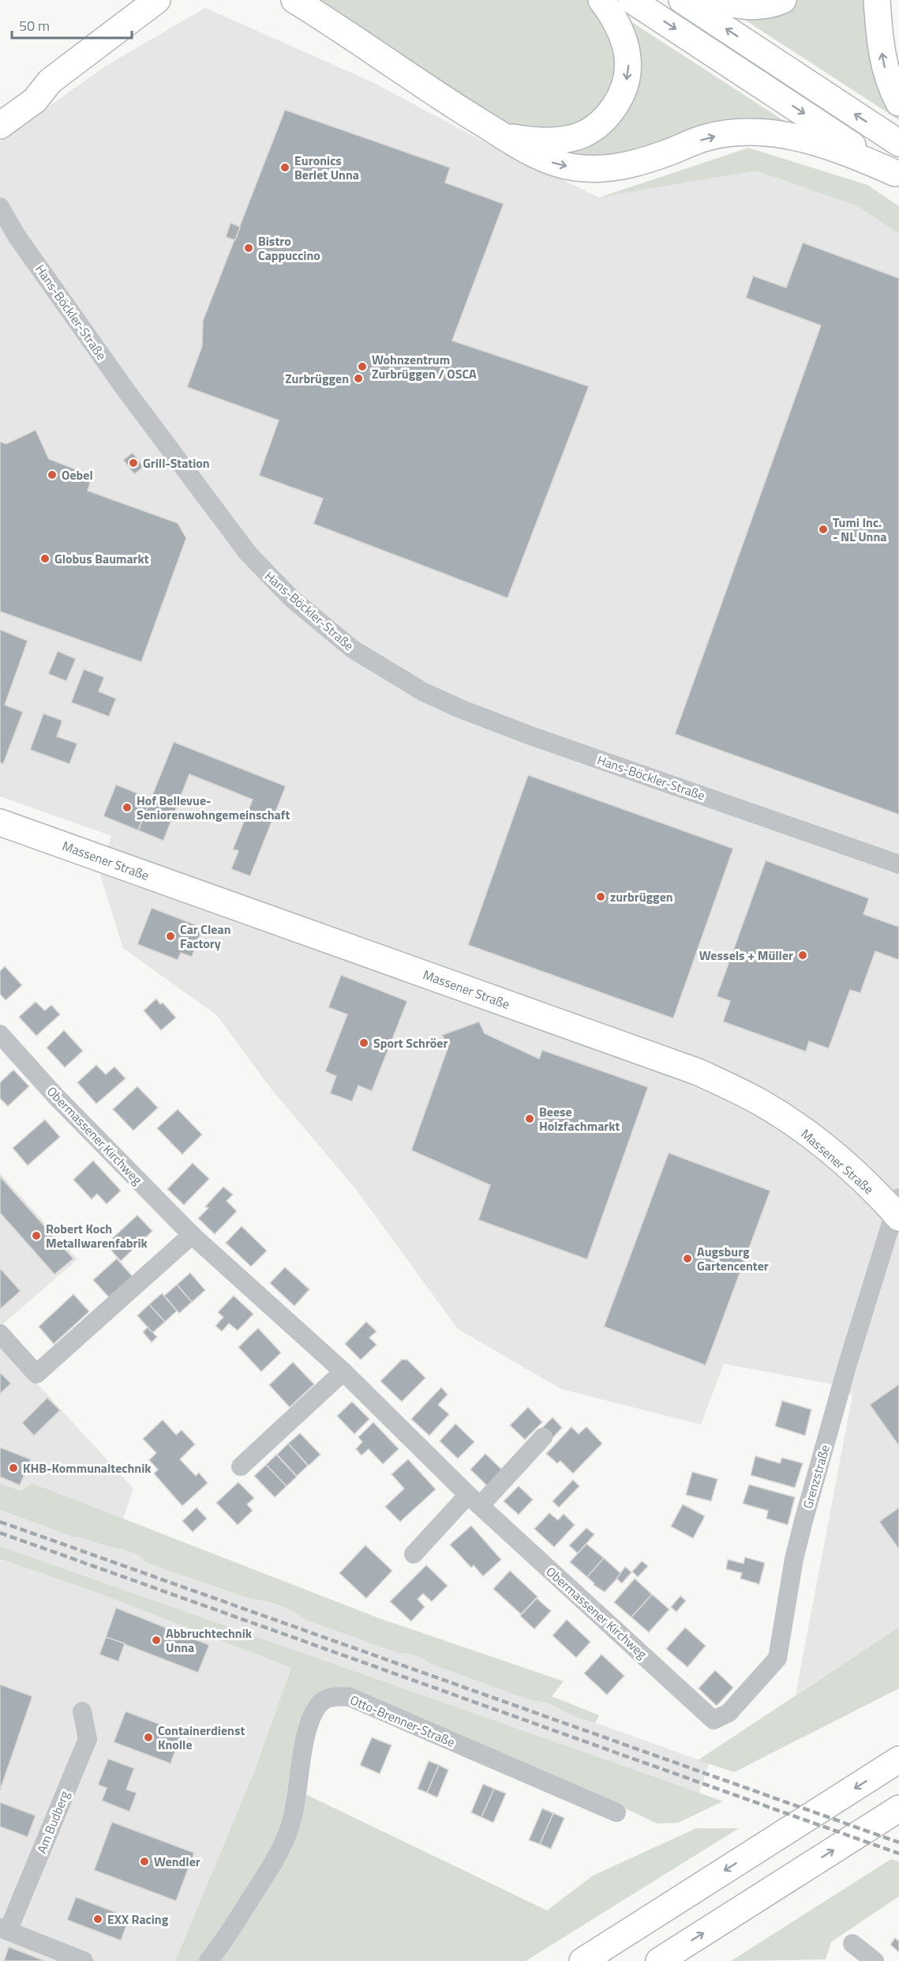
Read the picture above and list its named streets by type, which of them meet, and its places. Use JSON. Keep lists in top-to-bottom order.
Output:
{
  "streets": {
    "main road": ["Massener Straße"],
    "street": [
      "Hans-Böckler-Straße",
      "Obermassener Kirchweg",
      "Grenzstraße",
      "Otto-Brenner-Straße",
      "Am Budberg"
    ]
  },
  "crossings": [
    ["Massener Straße", "Grenzstraße"],
    ["Obermassener Kirchweg", "Grenzstraße"]
  ],
  "places": [
    "Euronics Berlet Unna",
    "Bistro Cappuccino",
    "Wohnzentrum Zurbrüggen / OSCA",
    "Zurbrüggen",
    "Grill-Station",
    "Oebel",
    "Tumi Inc. - NL Unna",
    "Globus Baumarkt",
    "Hof Bellevue- Seniorenwohngemeinschaft",
    "zurbrüggen",
    "Car Clean Factory",
    "Wessels + Müller",
    "Sport Schröer",
    "Beese Holzfachmarkt",
    "Robert Koch Metallwarenfabrik",
    "Augsburg Gartencenter",
    "KHB-Kommunaltechnik",
    "Abbruchtechnik Unna",
    "Containerdienst Knolle",
    "Wendler",
    "EXX Racing"
  ],
  "scale_bar": "50 m"
}
